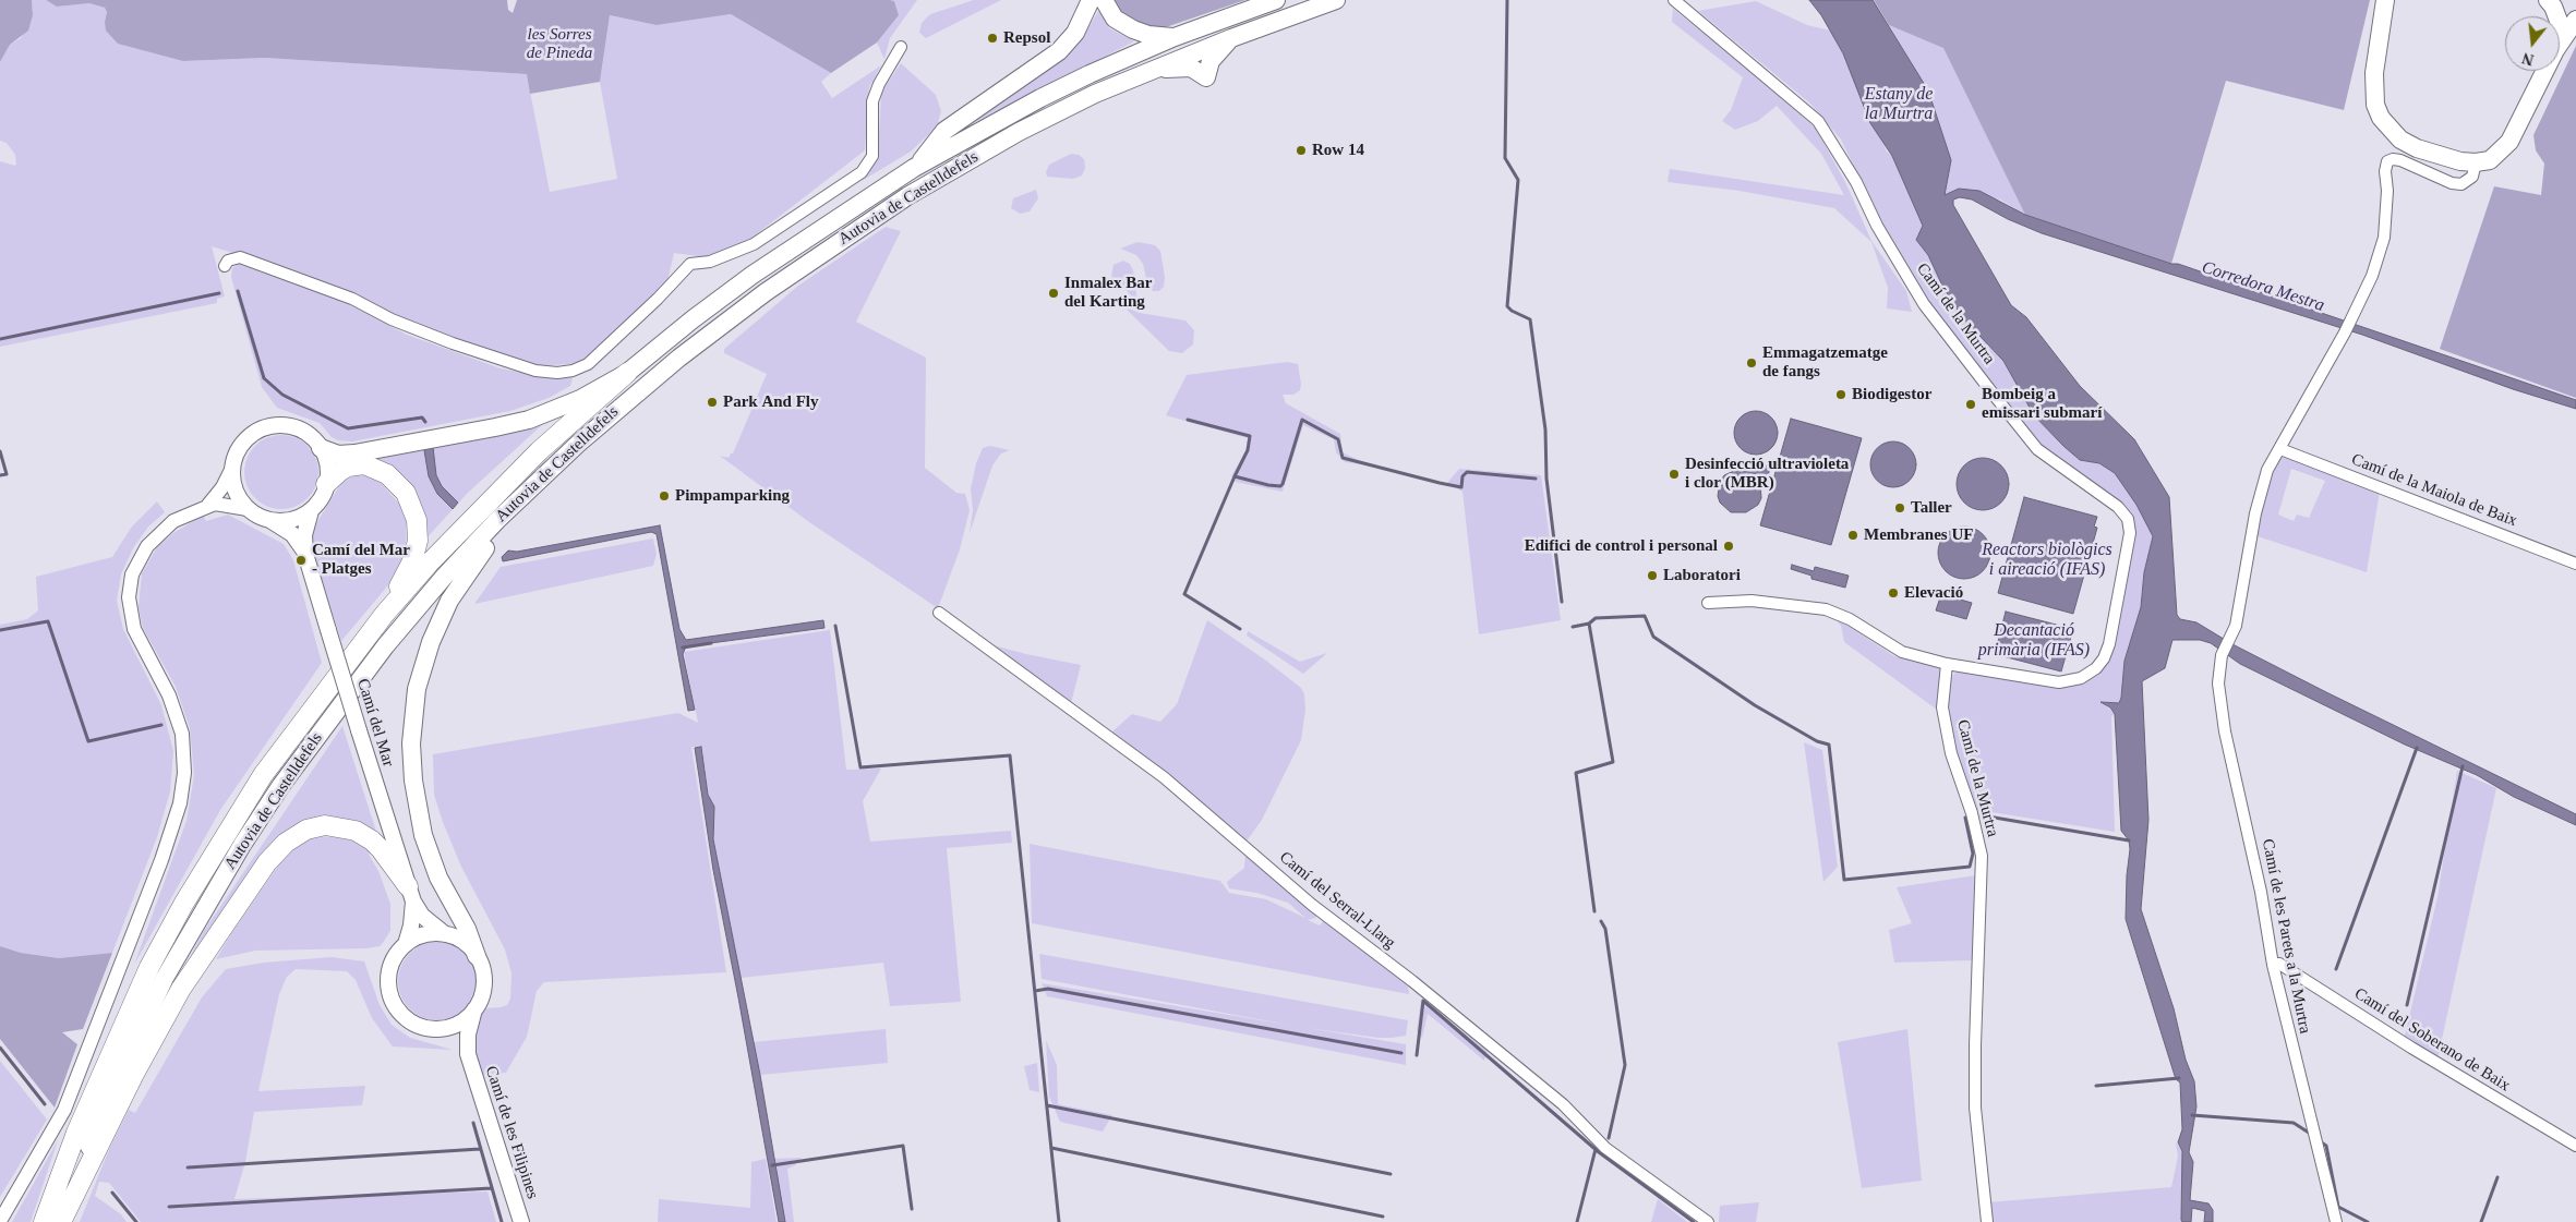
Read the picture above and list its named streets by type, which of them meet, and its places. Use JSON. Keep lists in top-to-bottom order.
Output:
{
  "streets": {
    "highway": ["Autovia de Castelldefels"],
    "main road": ["Camí del Mar", "Camí de les Filipines"],
    "street": [
      "Camí de la Murtra",
      "Camí de la Maiola de Baix",
      "Camí del Serral-Llarg",
      "Camí de les Parets a la Murtra",
      "Camí del Soberano de Baix"
    ]
  },
  "crossings": [
    ["Camí de la Maiola de Baix", "Camí de les Parets a la Murtra"],
    ["Camí de les Parets a la Murtra", "Camí del Soberano de Baix"]
  ],
  "water": [
    "Estany de la Murtra",
    "Corredora Mestra",
    "Reactors biològics i aireació (IFAS)",
    "Decantació primària (IFAS)"
  ],
  "parks": ["les Sorres de Pineda"],
  "places": [
    "Repsol",
    "Row 14",
    "Inmalex Bar del Karting",
    "Emmagatzematge de fangs",
    "Biodigestor",
    "Park And Fly",
    "Bombeig a emissari submarí",
    "Desinfecció ultravioleta i clor (MBR)",
    "Pimpamparking",
    "Taller",
    "Membranes UF",
    "Edifici de control i personal",
    "Camí del Mar - Platges",
    "Laboratori",
    "Elevació"
  ],
  "north": "bottom"
}
